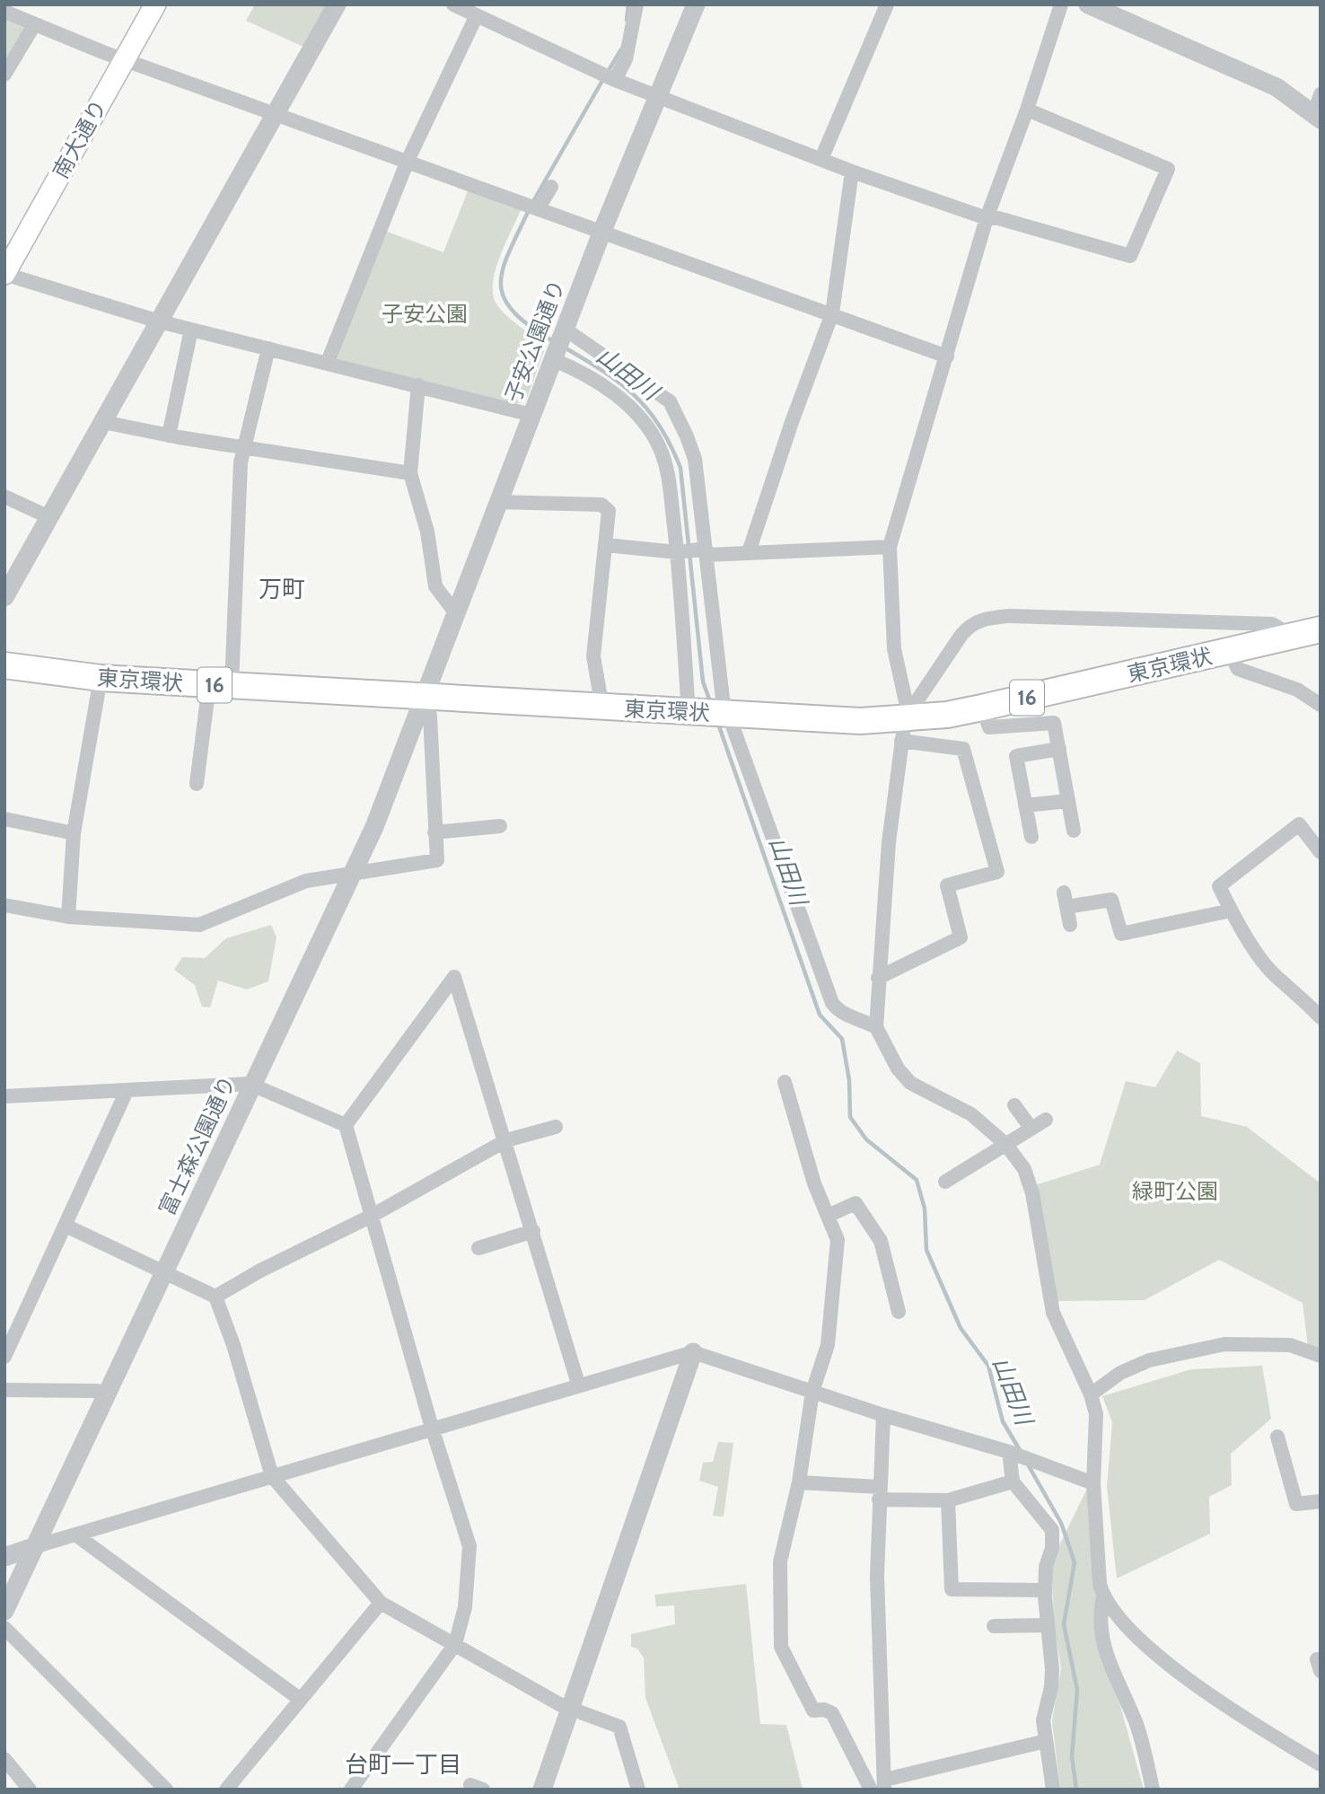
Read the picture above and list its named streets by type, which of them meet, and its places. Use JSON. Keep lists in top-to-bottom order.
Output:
{
  "streets": {
    "highway": ["東京環状", "16"],
    "main road": ["南大通り"],
    "street": ["子安公園通り", "富士森公園通り"]
  },
  "crossings": [
    ["子安公園通り", "東京環状"],
    ["子安公園通り", "富士森公園通り"],
    ["東京環状", "富士森公園通り"]
  ],
  "districts": ["万町", "台町一丁目"],
  "water": ["山田川"],
  "parks": ["子安公園", "緑町公園"]
}
